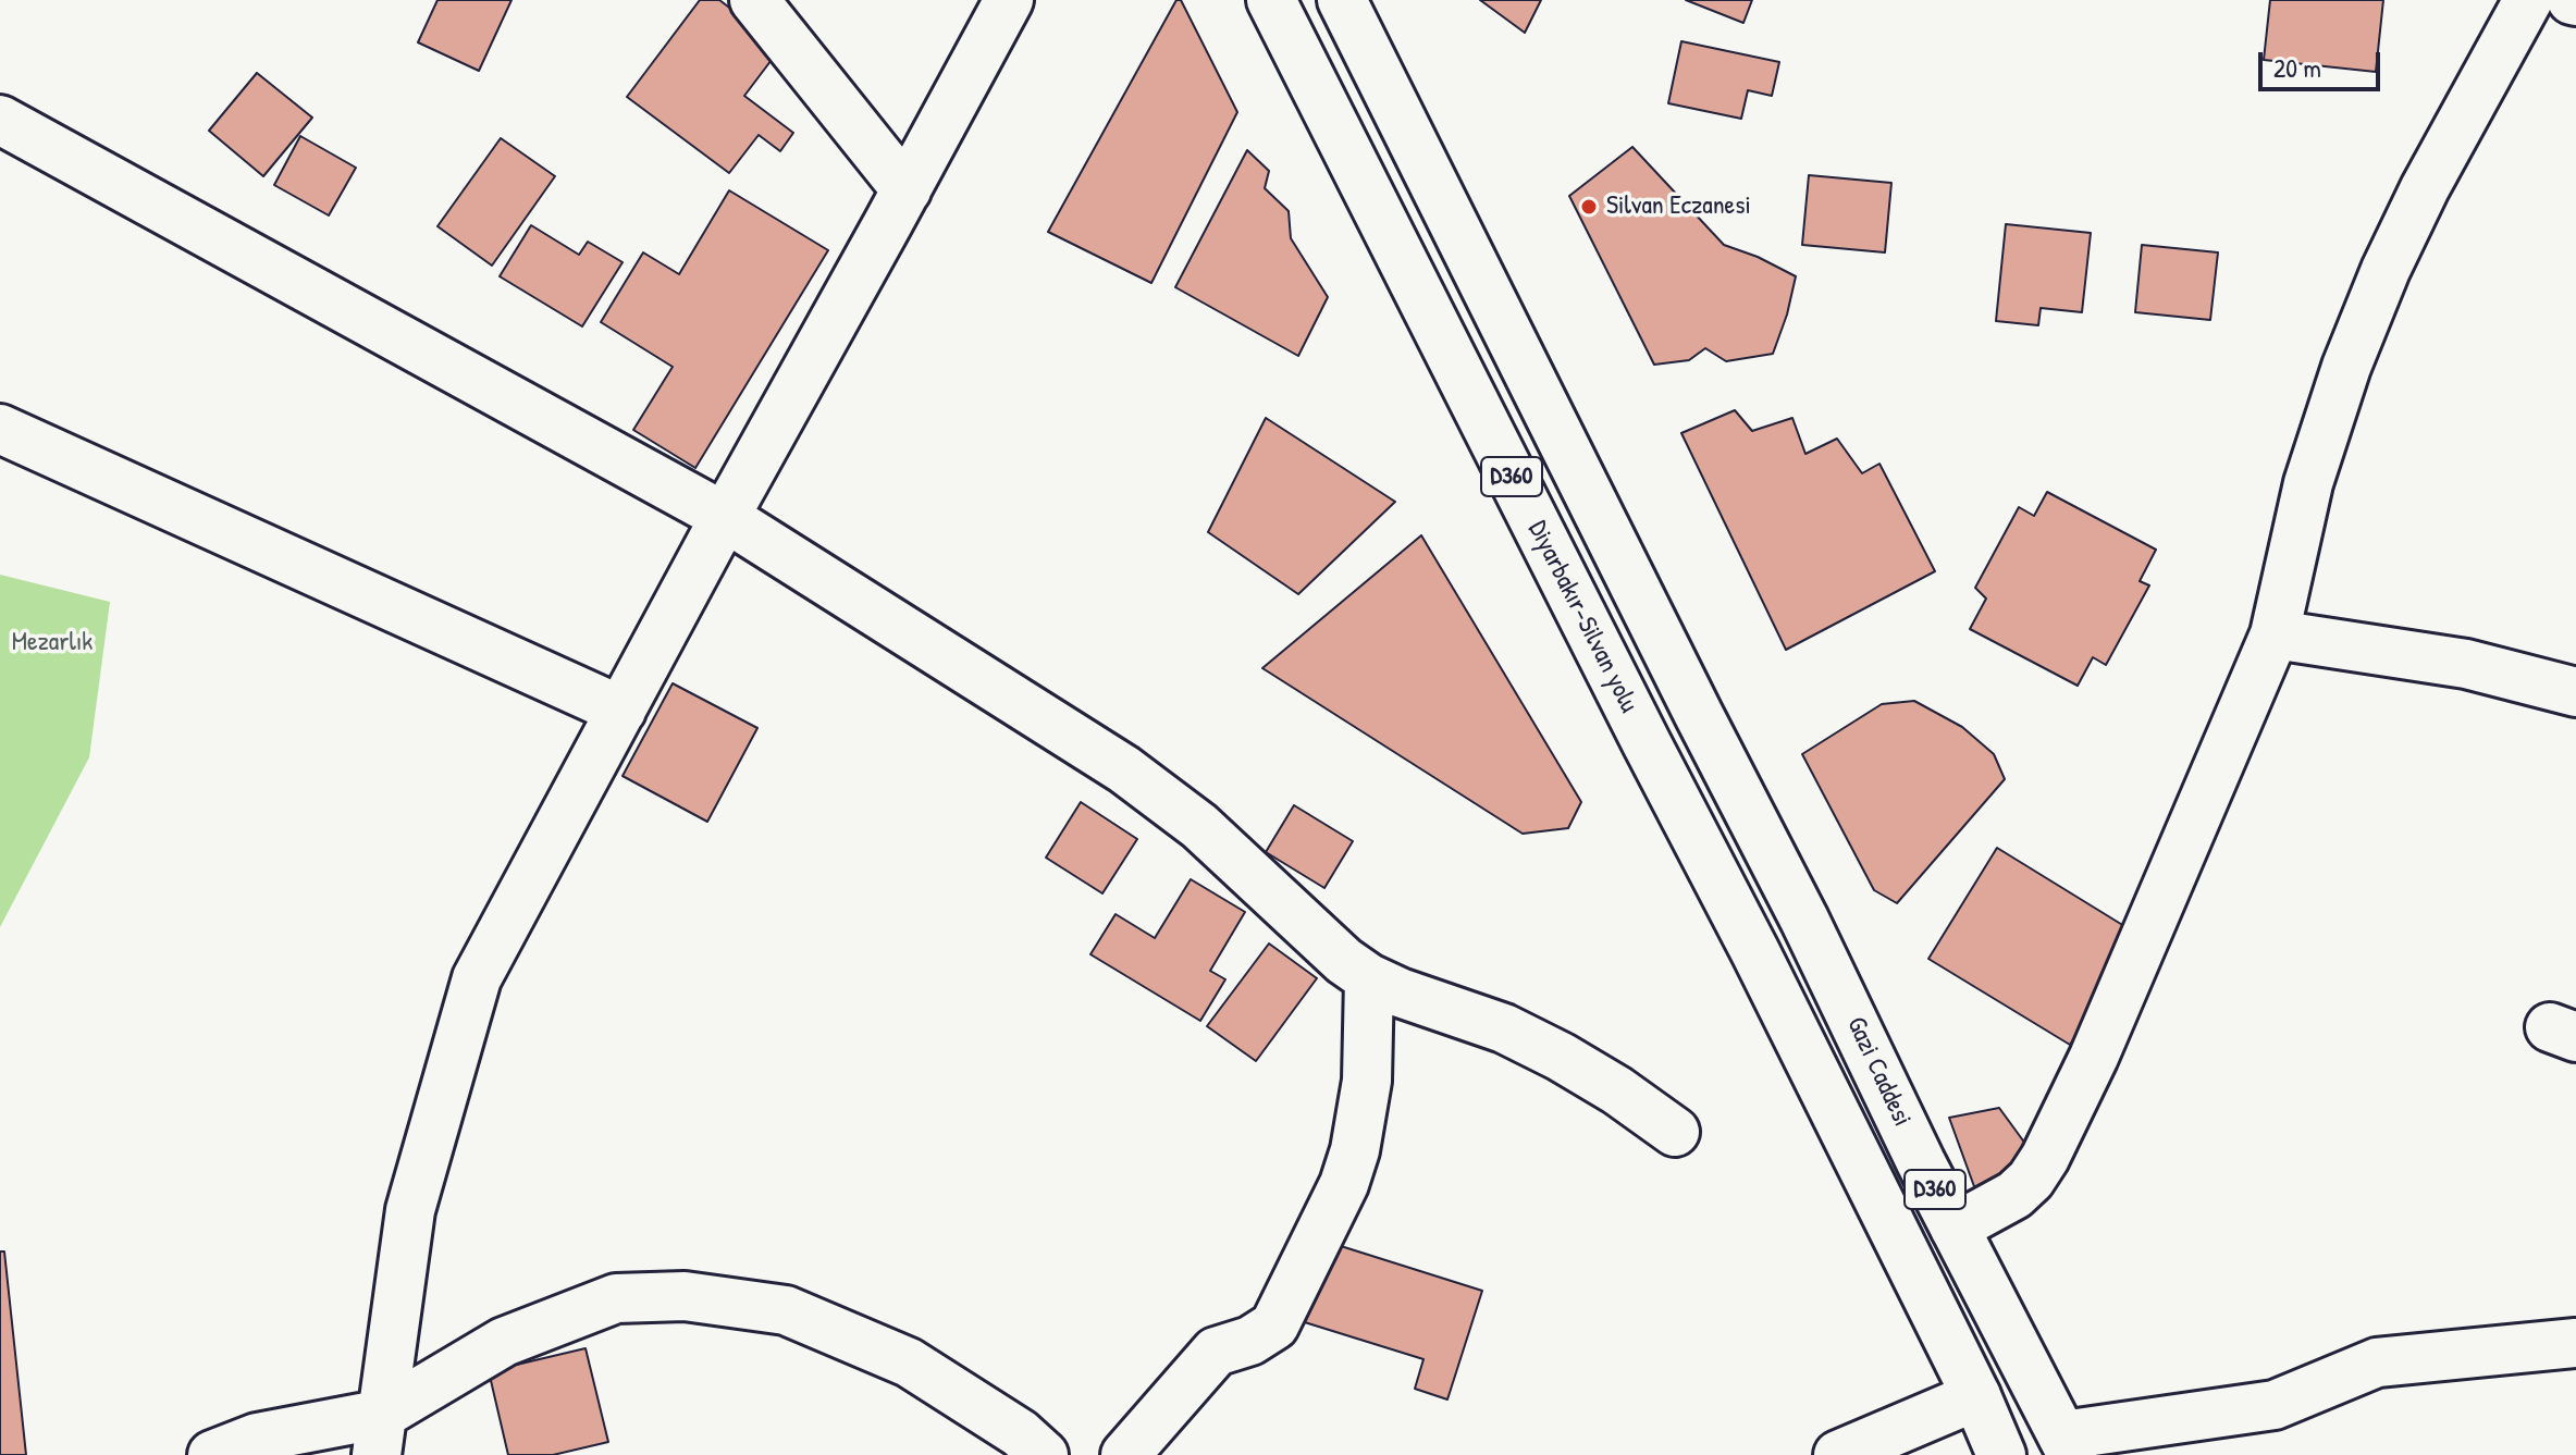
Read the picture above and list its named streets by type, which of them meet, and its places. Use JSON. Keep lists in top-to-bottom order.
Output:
{
  "streets": {
    "main road": ["D360", "Diyarbakır-Silvan yolu", "Gazi Caddesi"]
  },
  "crossings": [
    ["D360", "Diyarbakır-Silvan yolu"]
  ],
  "parks": ["Mezarlık"],
  "places": ["Silvan Eczanesi"],
  "scale_bar": "20 m"
}
